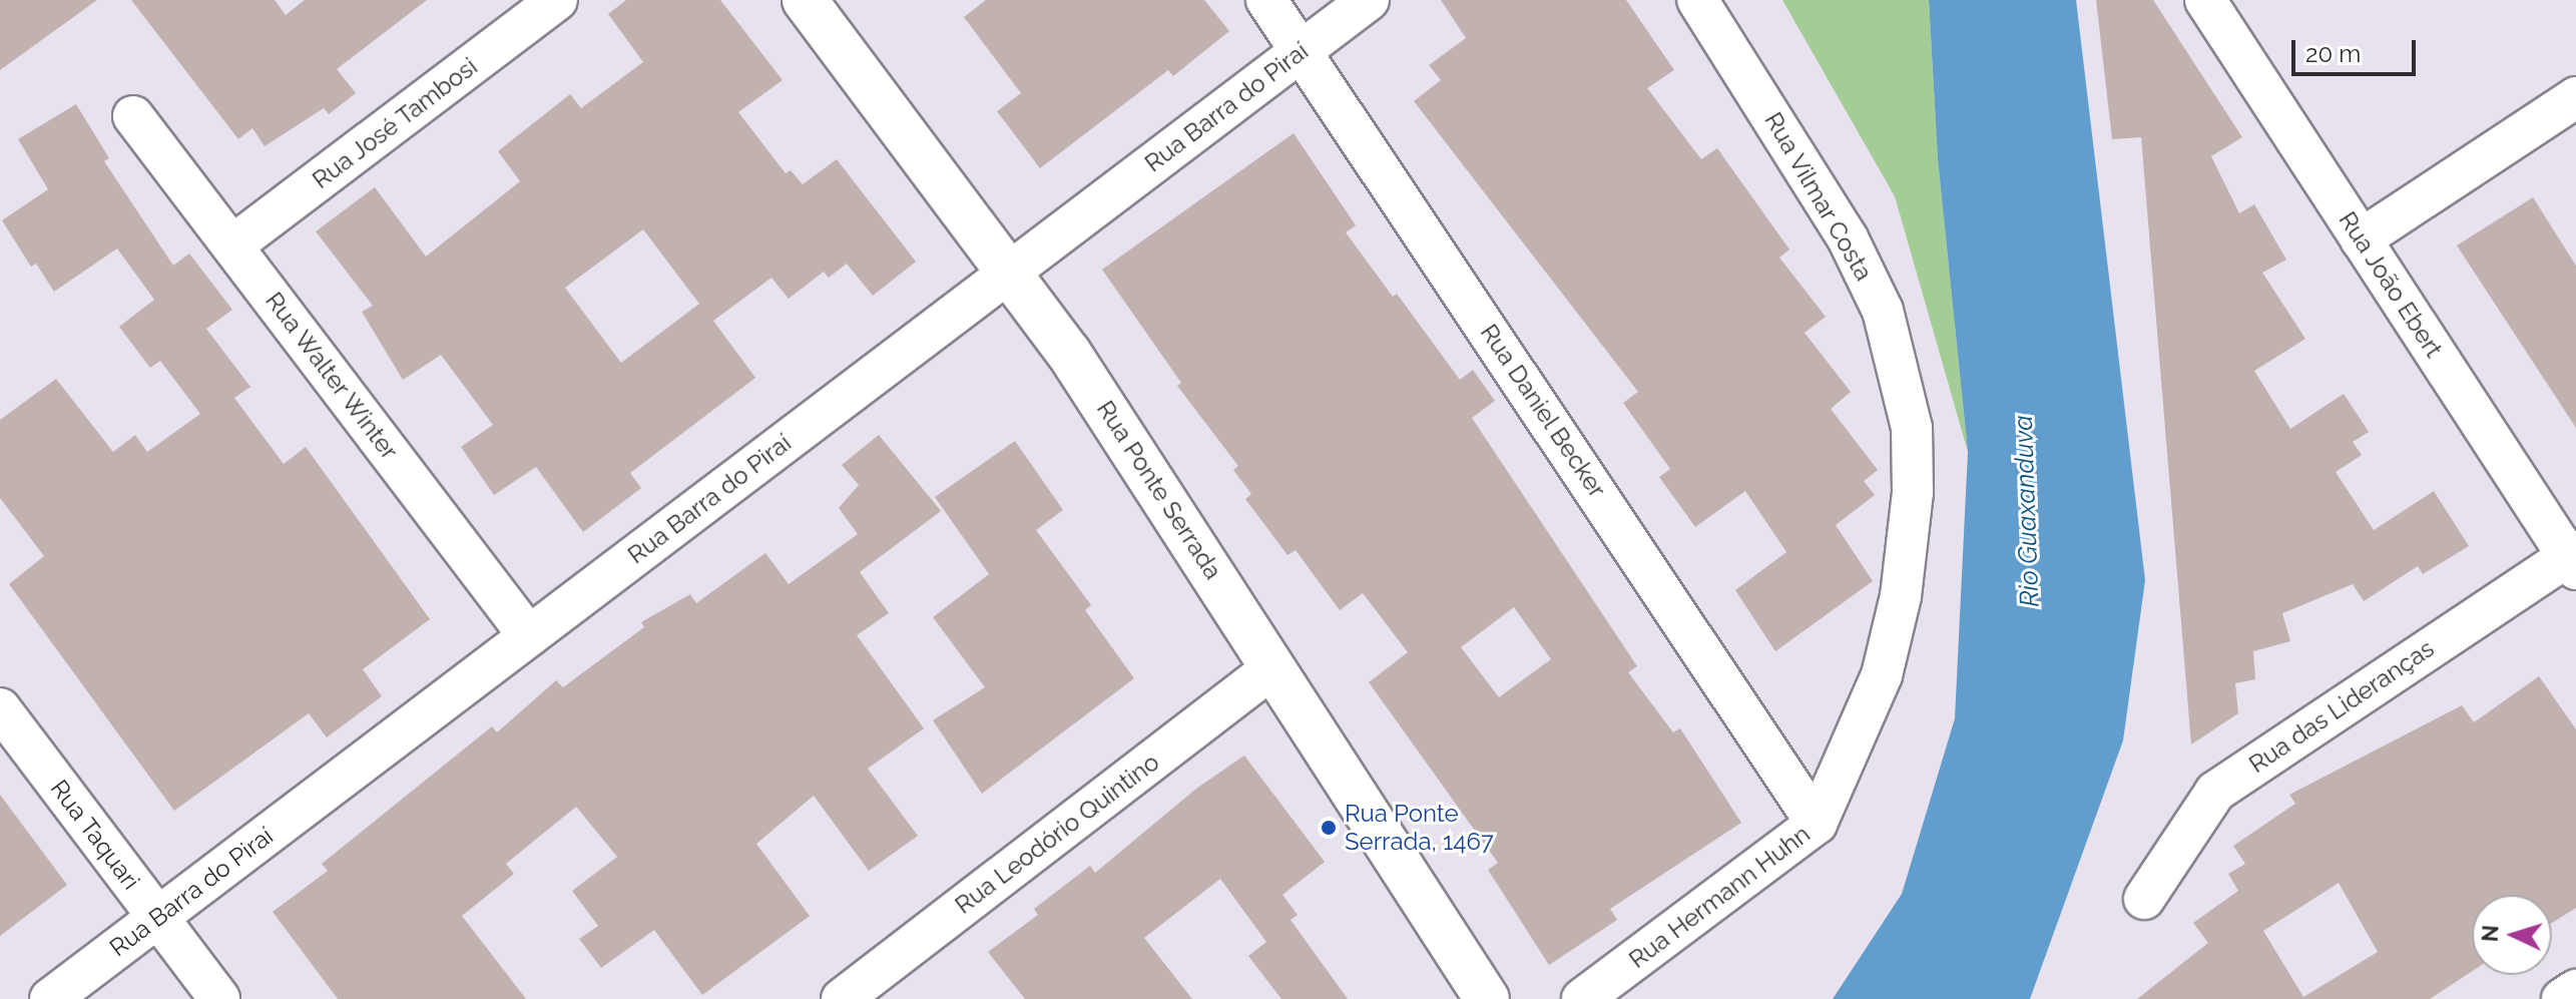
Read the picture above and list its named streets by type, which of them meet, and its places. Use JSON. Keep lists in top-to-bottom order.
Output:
{
  "streets": {
    "street": [
      "Rua Barra do Piraí",
      "Rua José Tambosi",
      "Rua Vilmar Costa",
      "Rua João Ebert",
      "Rua Walter Winter",
      "Rua Daniel Becker",
      "Rua Ponte Serrada",
      "Rua das Lideranças",
      "Rua Leodório Quintino",
      "Rua Taquari",
      "Rua Hermann Huhn"
    ]
  },
  "crossings": [
    ["Rua Barra do Piraí", "Rua Walter Winter"],
    ["Rua Barra do Piraí", "Rua Daniel Becker"],
    ["Rua Barra do Piraí", "Rua Ponte Serrada"],
    ["Rua Barra do Piraí", "Rua Taquari"],
    ["Rua José Tambosi", "Rua Walter Winter"],
    ["Rua Vilmar Costa", "Rua Daniel Becker"],
    ["Rua Vilmar Costa", "Rua Hermann Huhn"],
    ["Rua João Ebert", "Rua das Lideranças"],
    ["Rua Daniel Becker", "Rua Hermann Huhn"],
    ["Rua Ponte Serrada", "Rua Leodório Quintino"]
  ],
  "water": ["Rio Guaxanduva"],
  "places": ["Rua Ponte Serrada, 1467"],
  "scale_bar": "20 m",
  "north": "left"
}
